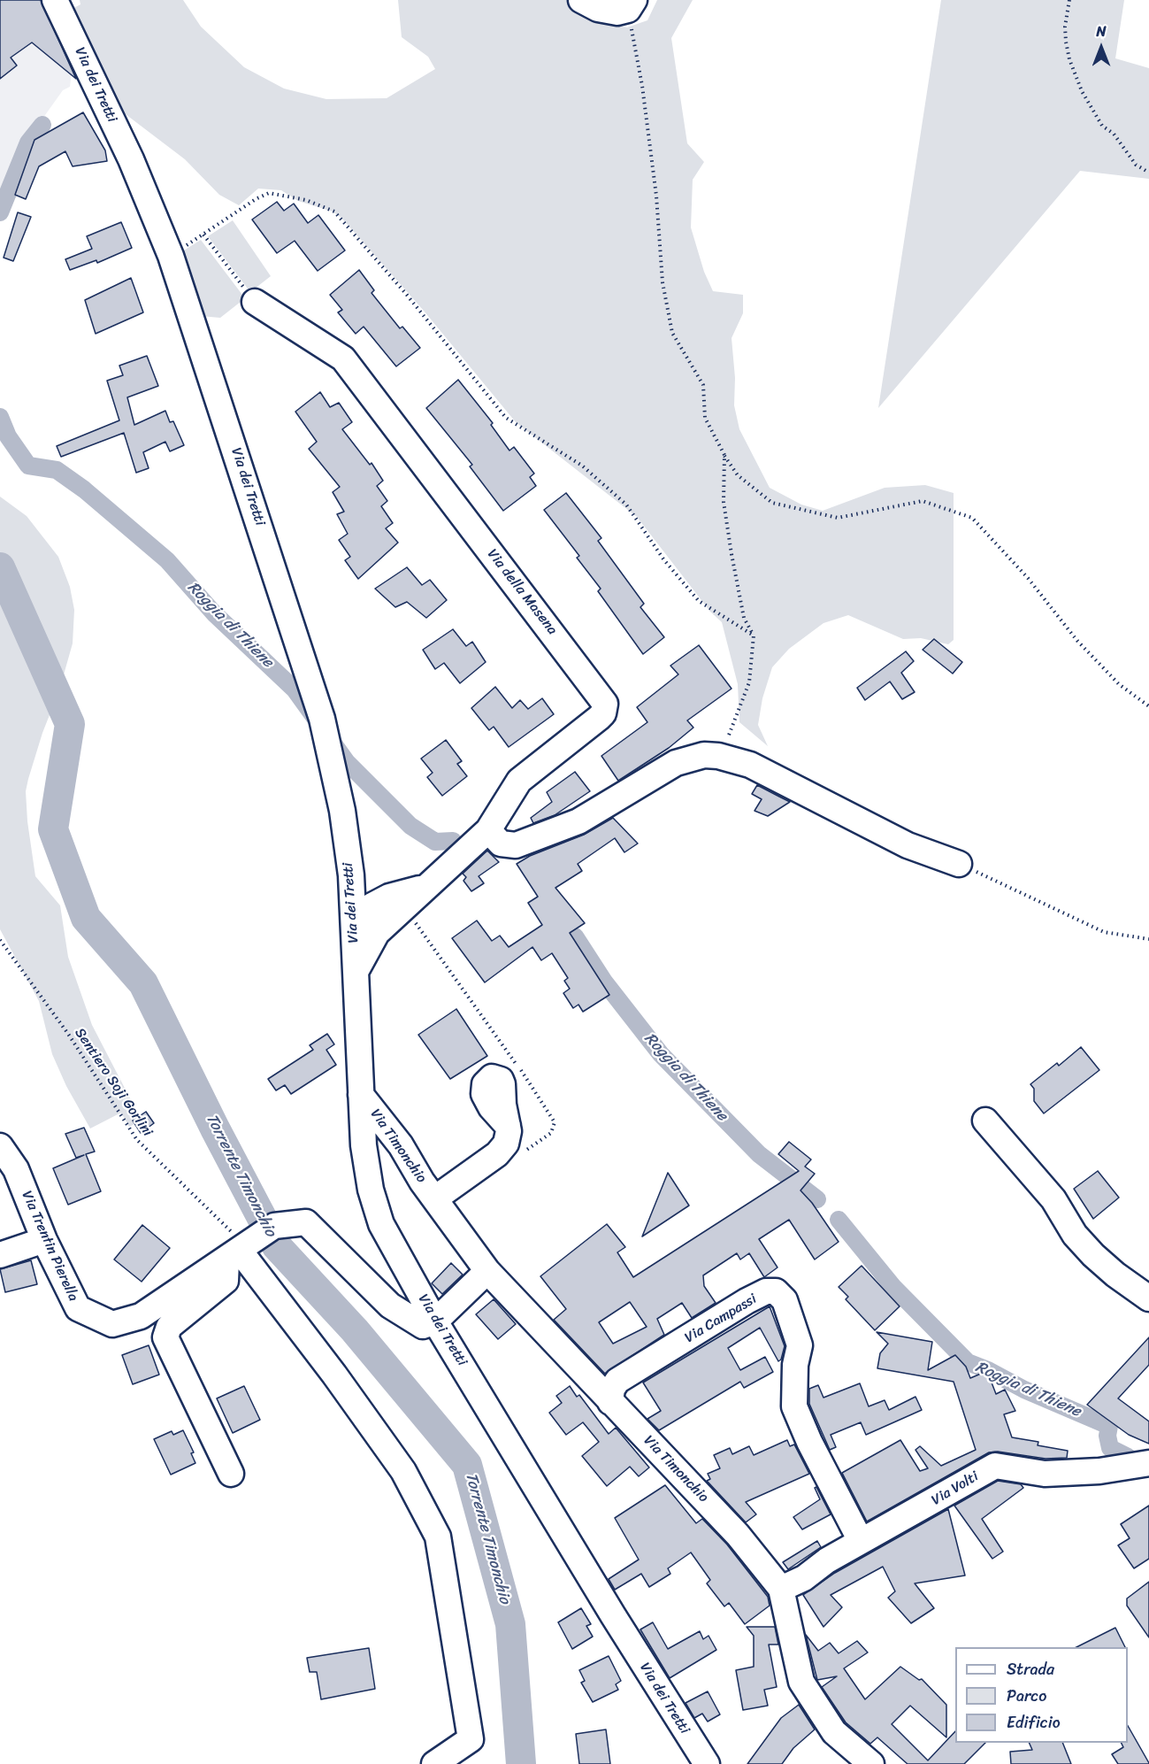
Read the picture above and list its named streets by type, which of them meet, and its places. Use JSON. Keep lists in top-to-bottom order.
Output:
{
  "streets": {
    "street": [
      "Via dei Tretti",
      "Via della Masena",
      "Via Timonchio",
      "Via Trentin Pierella",
      "Via Campassi",
      "Via Volti"
    ],
    "path": ["Sentiero Soji Gorlini"]
  },
  "crossings": [
    ["Via dei Tretti", "Via della Masena"],
    ["Via dei Tretti", "Via Timonchio"],
    ["Via dei Tretti", "Via Trentin Pierella"],
    ["Sentiero Soji Gorlini", "Via Trentin Pierella"],
    ["Via Timonchio", "Via Campassi"],
    ["Via Timonchio", "Via Volti"],
    ["Via Campassi", "Via Volti"]
  ],
  "water": ["Roggia di Thiene", "Torrente Timonchio"],
  "legend": ["Strada", "Parco", "Edificio"],
  "north": "top"
}
